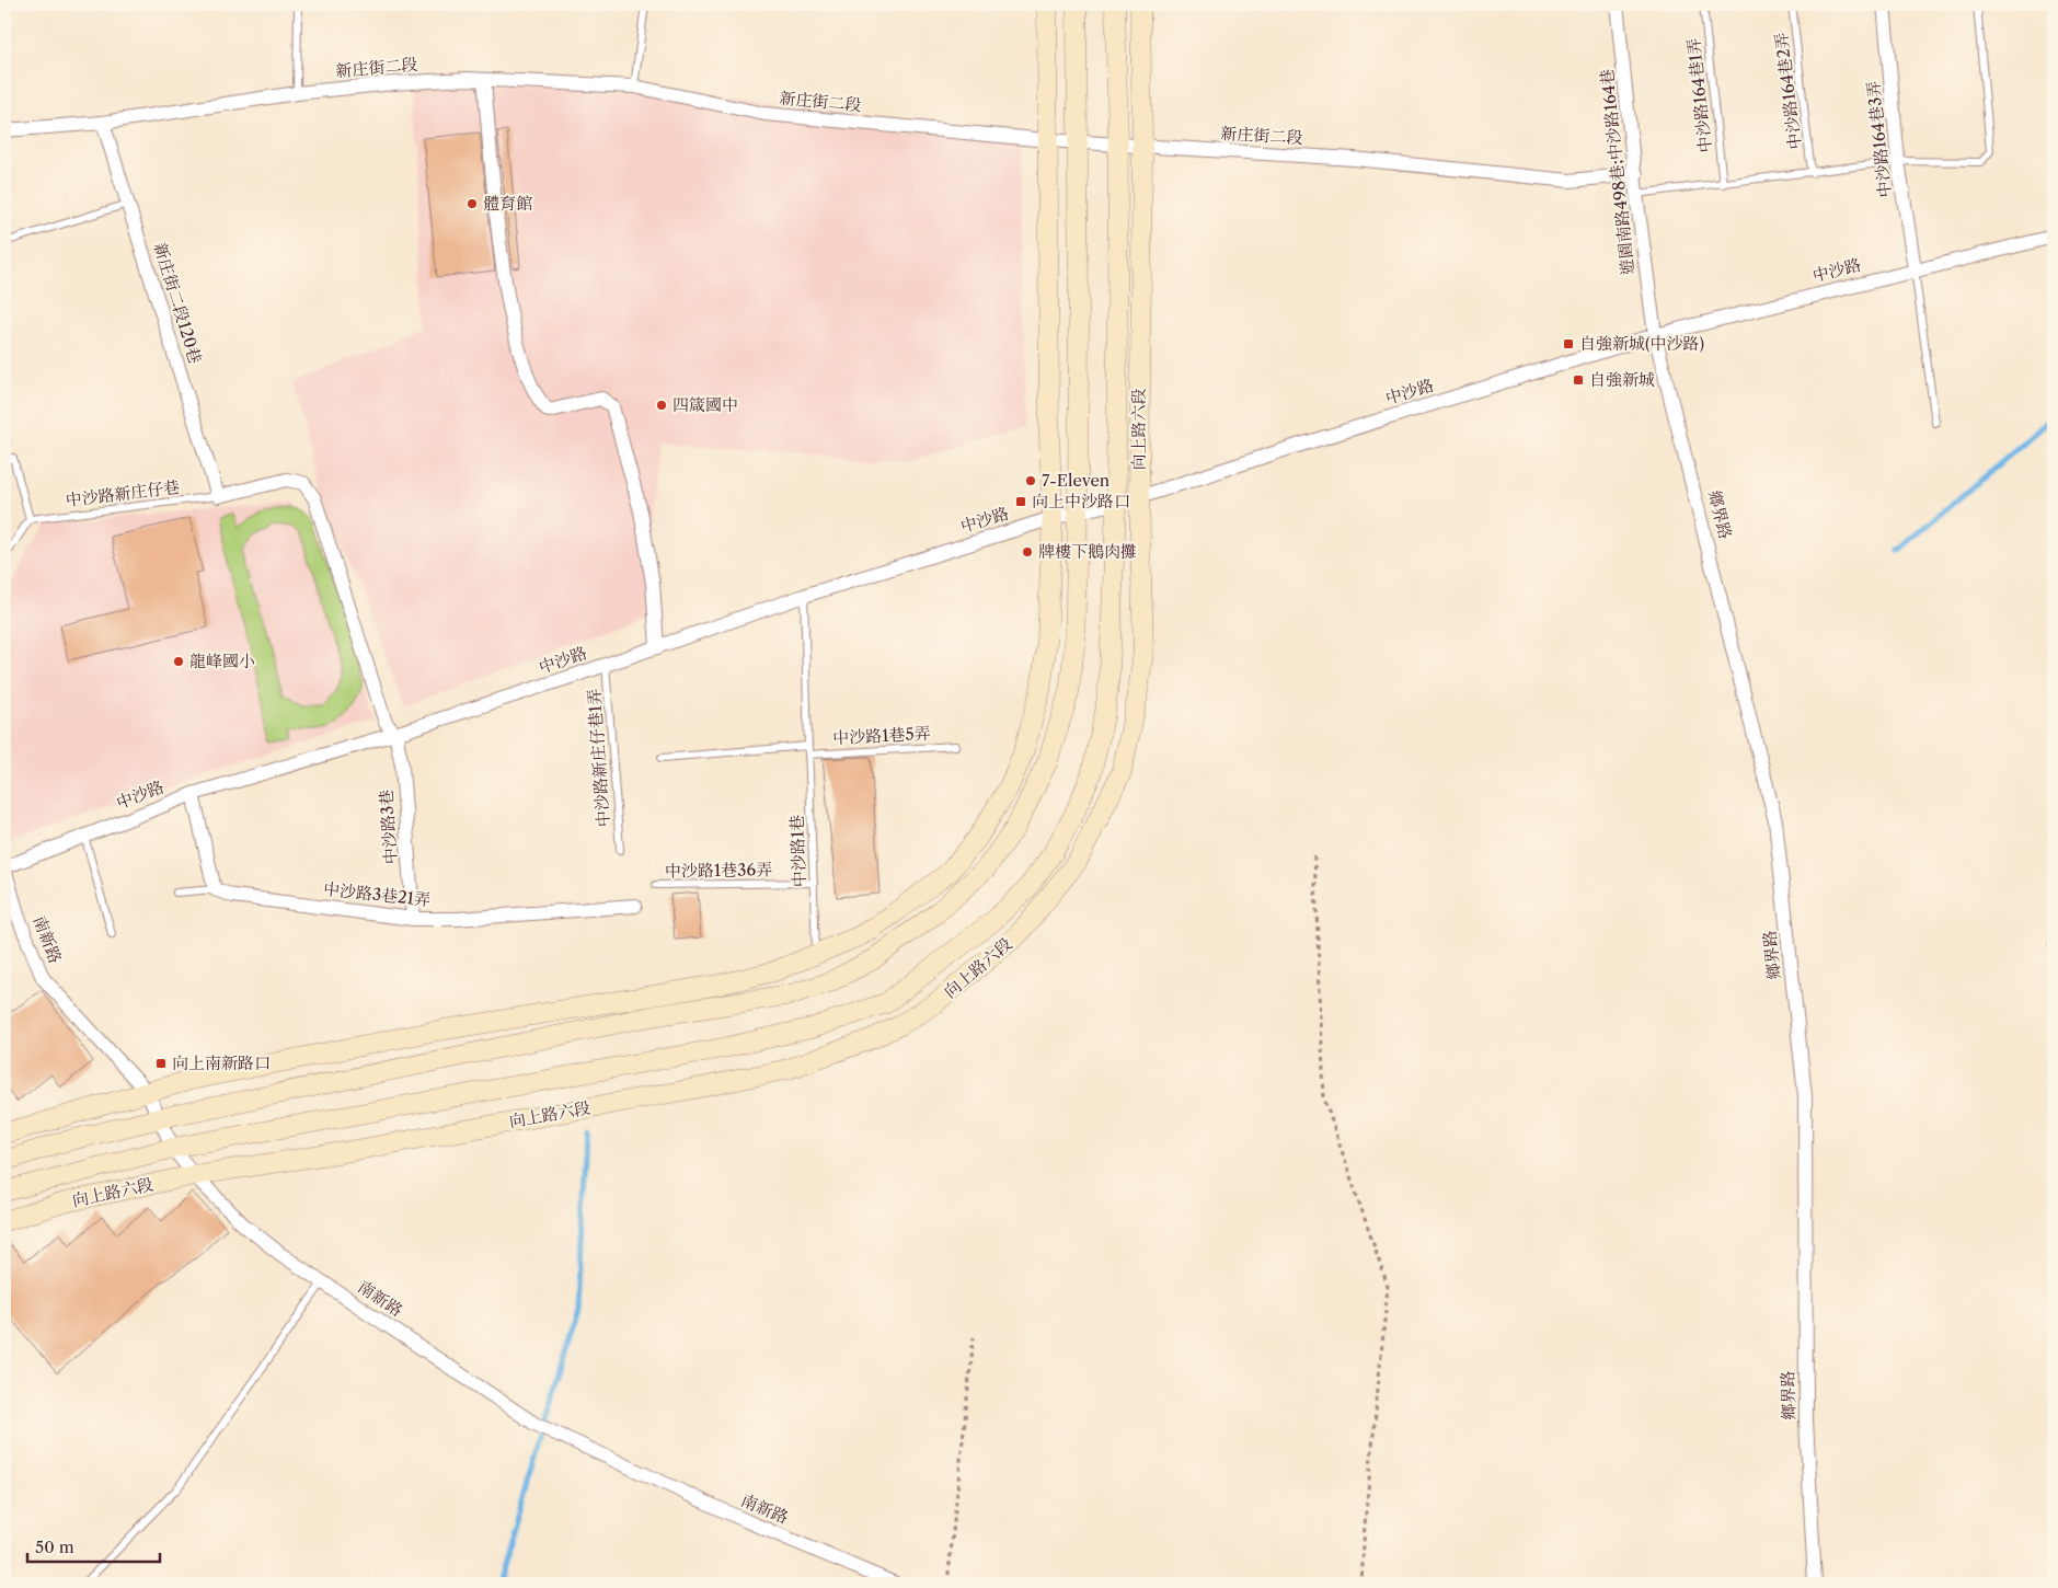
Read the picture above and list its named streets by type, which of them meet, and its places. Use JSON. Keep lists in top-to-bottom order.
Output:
{
  "streets": {
    "main road": ["向上路六段"],
    "street": [
      "新庄街二段",
      "中沙路164巷3弄",
      "遊園南路498巷;中沙路164巷",
      "中沙路",
      "新庄街二段120巷",
      "鄉界路",
      "中沙路3巷",
      "中沙路3巷21弄",
      "南新路"
    ],
    "lane": [
      "中沙路164巷2弄",
      "中沙路164巷1弄",
      "中沙路新庄仔巷",
      "中沙路1巷5弄",
      "中沙路新庄仔巷1弄",
      "中沙路1巷",
      "中沙路1巷36弄"
    ]
  },
  "crossings": [
    ["新庄街二段", "遊園南路498巷;中沙路164巷"],
    ["新庄街二段", "新庄街二段120巷"],
    ["新庄街二段", "向上路六段"],
    ["中沙路164巷3弄", "中沙路"],
    ["遊園南路498巷;中沙路164巷", "中沙路"],
    ["遊園南路498巷;中沙路164巷", "鄉界路"],
    ["中沙路", "向上路六段"],
    ["中沙路", "鄉界路"],
    ["中沙路", "中沙路新庄仔巷1弄"],
    ["中沙路", "中沙路3巷"],
    ["中沙路", "中沙路1巷"],
    ["中沙路", "南新路"],
    ["新庄街二段120巷", "中沙路新庄仔巷"],
    ["新庄街二段120巷", "中沙路3巷"],
    ["向上路六段", "南新路"],
    ["中沙路新庄仔巷", "中沙路3巷"],
    ["中沙路1巷5弄", "中沙路1巷"],
    ["中沙路3巷", "中沙路3巷21弄"],
    ["中沙路1巷", "中沙路1巷36弄"]
  ],
  "places": {
    "other": [
      "體育館",
      "四箴國中",
      "7-Eleven",
      "牌樓下鵝肉攤",
      "龍峰國小"
    ],
    "transit": [
      "自強新城(中沙路)",
      "自強新城",
      "向上中沙路口",
      "向上南新路口"
    ]
  },
  "scale_bar": "50 m"
}
